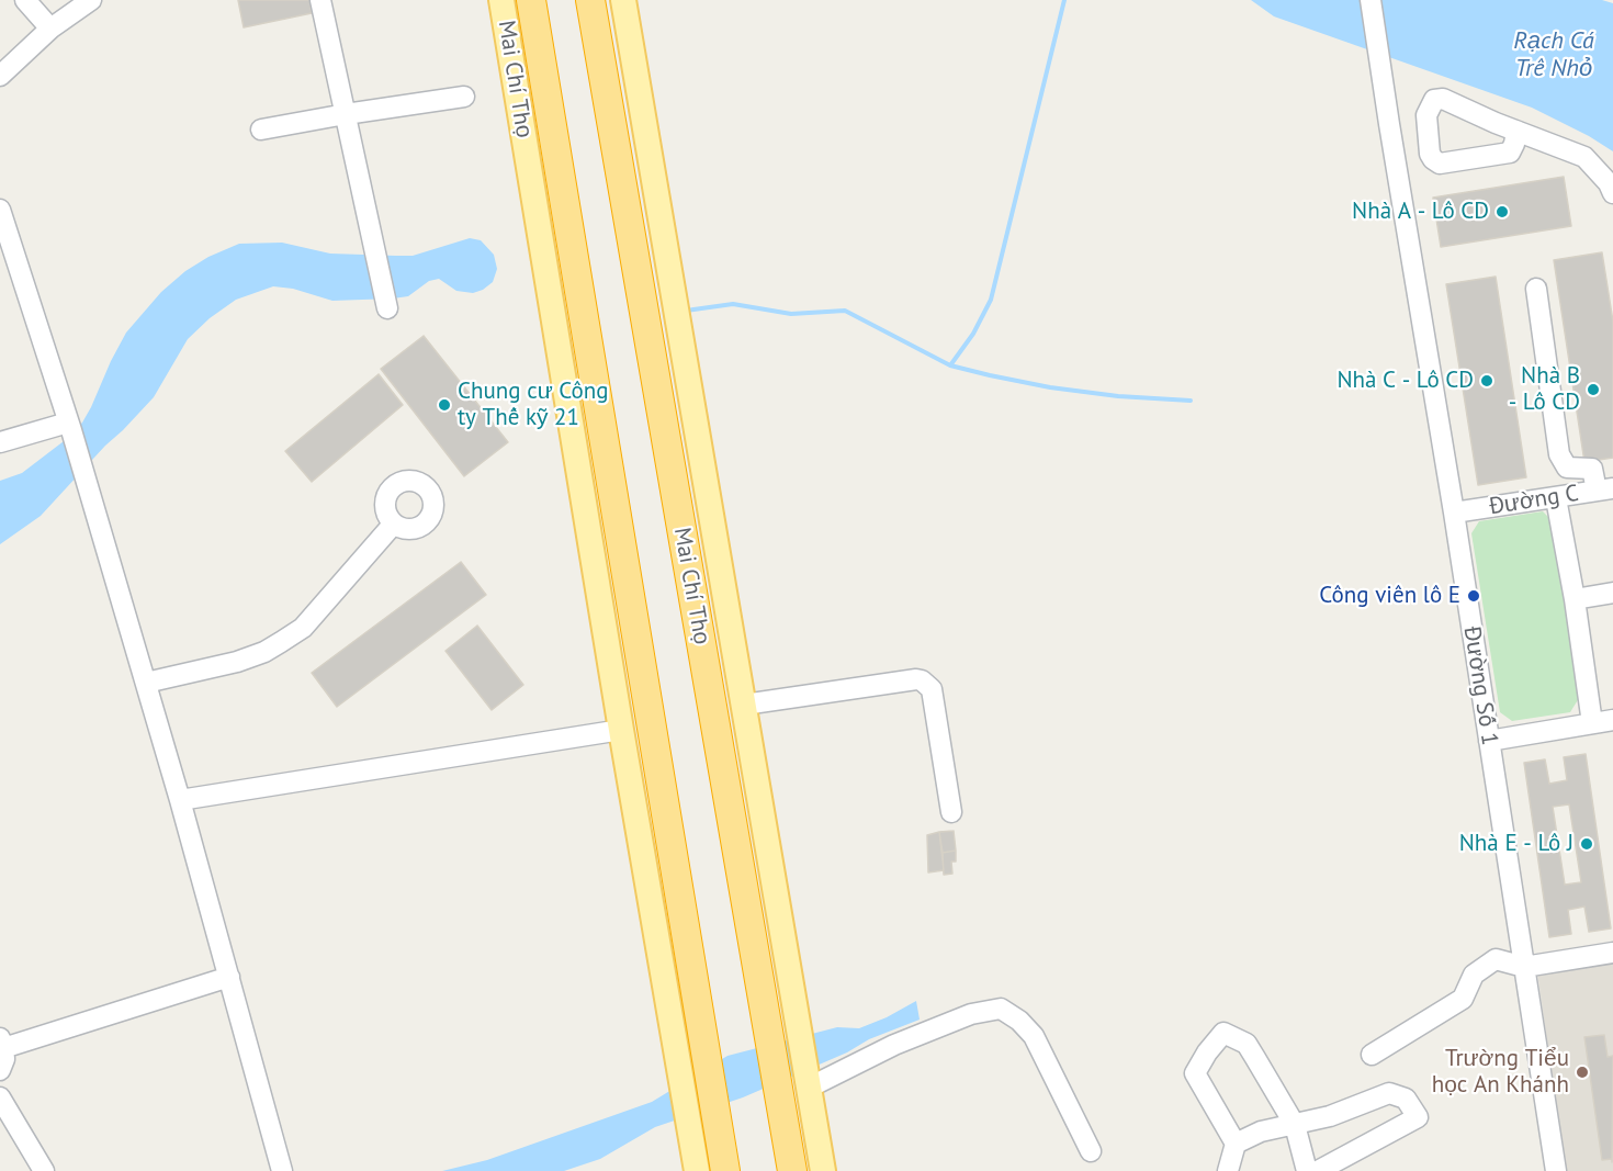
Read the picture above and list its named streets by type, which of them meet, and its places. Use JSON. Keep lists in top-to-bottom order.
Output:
{
  "streets": {
    "highway": ["Mai Chí Thọ"],
    "street": ["Đường C", "Đường Số 1"]
  },
  "crossings": [
    ["Đường C", "Đường Số 1"]
  ],
  "water": ["Rạch Cá Trê Nhỏ"],
  "places": [
    "Nhà A - Lô CD",
    "Nhà C - Lô CD",
    "Nhà B - Lô CD",
    "Chung cư Công ty Thế kỹ 21",
    "Công viên lô E",
    "Nhà E - Lô J",
    "Trường Tiểu học An Khánh"
  ]
}
